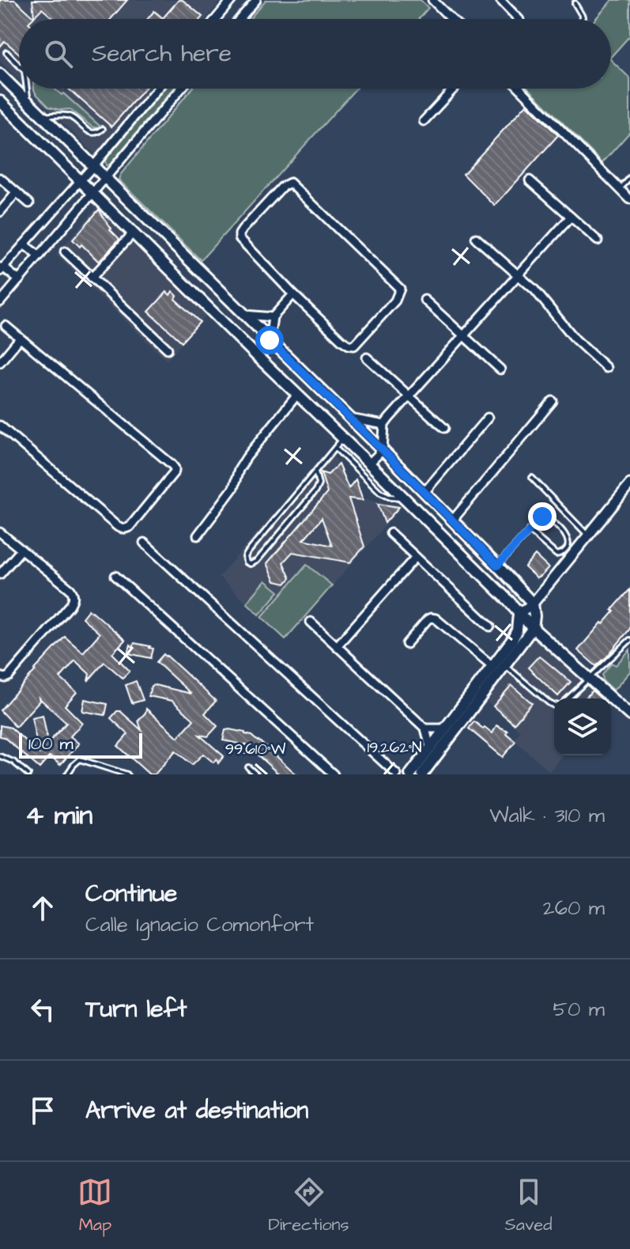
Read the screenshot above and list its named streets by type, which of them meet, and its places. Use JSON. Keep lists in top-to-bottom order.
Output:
{
  "scale_bar": "100 m",
  "page": {
    "search": "Search here",
    "scale": "100 m",
    "heading": ["4 min", "Walk · 310 m"],
    "list": [
      ["Continue", "Calle Ignacio Comonfort", "260 m"],
      ["Turn left", "50 m"],
      "Arrive at destination"
    ],
    "nav": ["Map", "Directions", "Saved"]
  },
  "coordinates": ["19.262°N", "99.610°W"]
}
